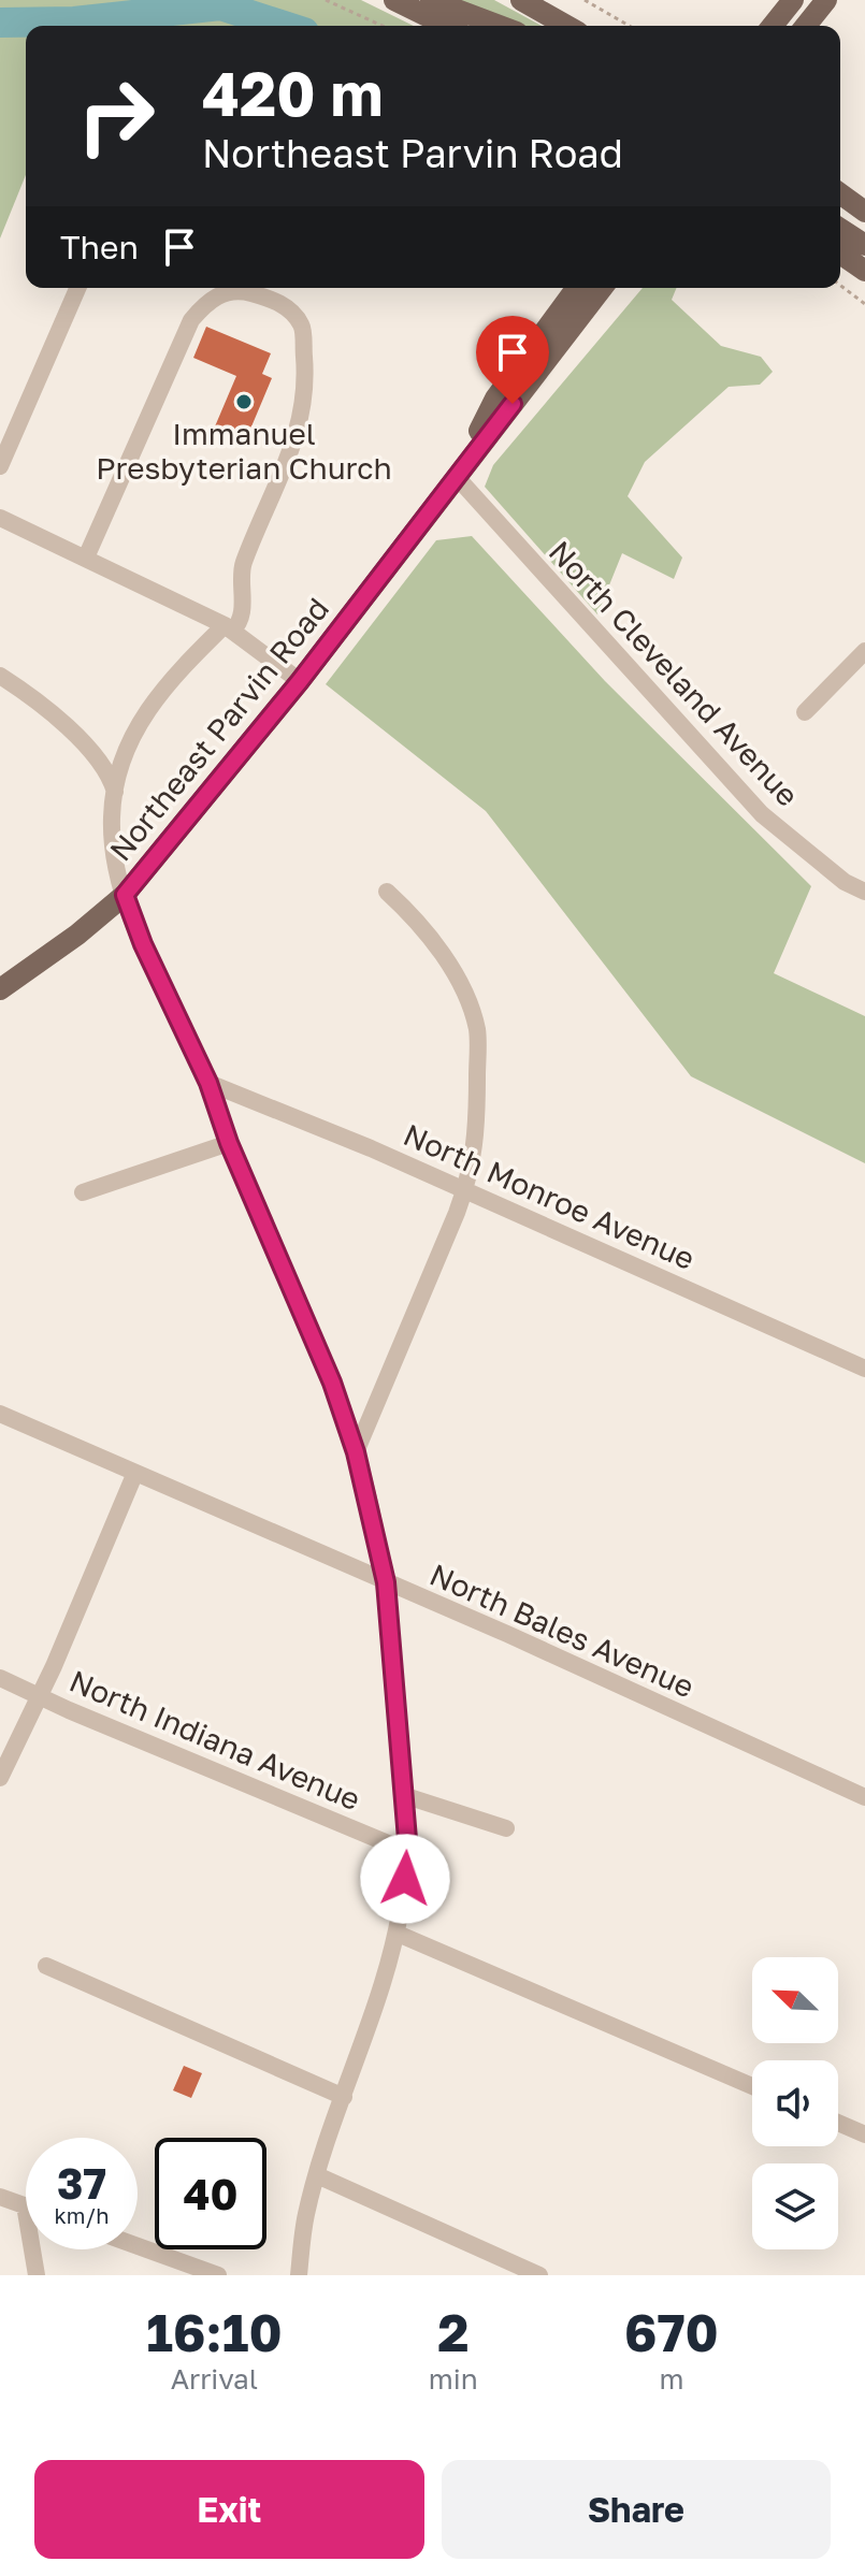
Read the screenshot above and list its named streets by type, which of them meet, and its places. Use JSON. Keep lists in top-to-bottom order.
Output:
{
  "streets": {
    "main road": ["Northeast Parvin Road"],
    "street": [
      "North Cleveland Avenue",
      "North Monroe Avenue",
      "North Bales Avenue",
      "North Indiana Avenue"
    ]
  },
  "crossings": [
    ["North Cleveland Avenue", "Northeast Parvin Road"]
  ],
  "places": ["Immanuel Presbyterian Church"],
  "north": "top left",
  "page": {
    "turn": ["420 m", "Northeast Parvin Road"],
    "then": "Then",
    "speed": "37 km/h",
    "limit": "40",
    "eta": [
      "16:10",
      "Arrival",
      "2",
      "min",
      "670",
      "m"
    ],
    "buttons": ["Exit", "Share"]
  }
}
